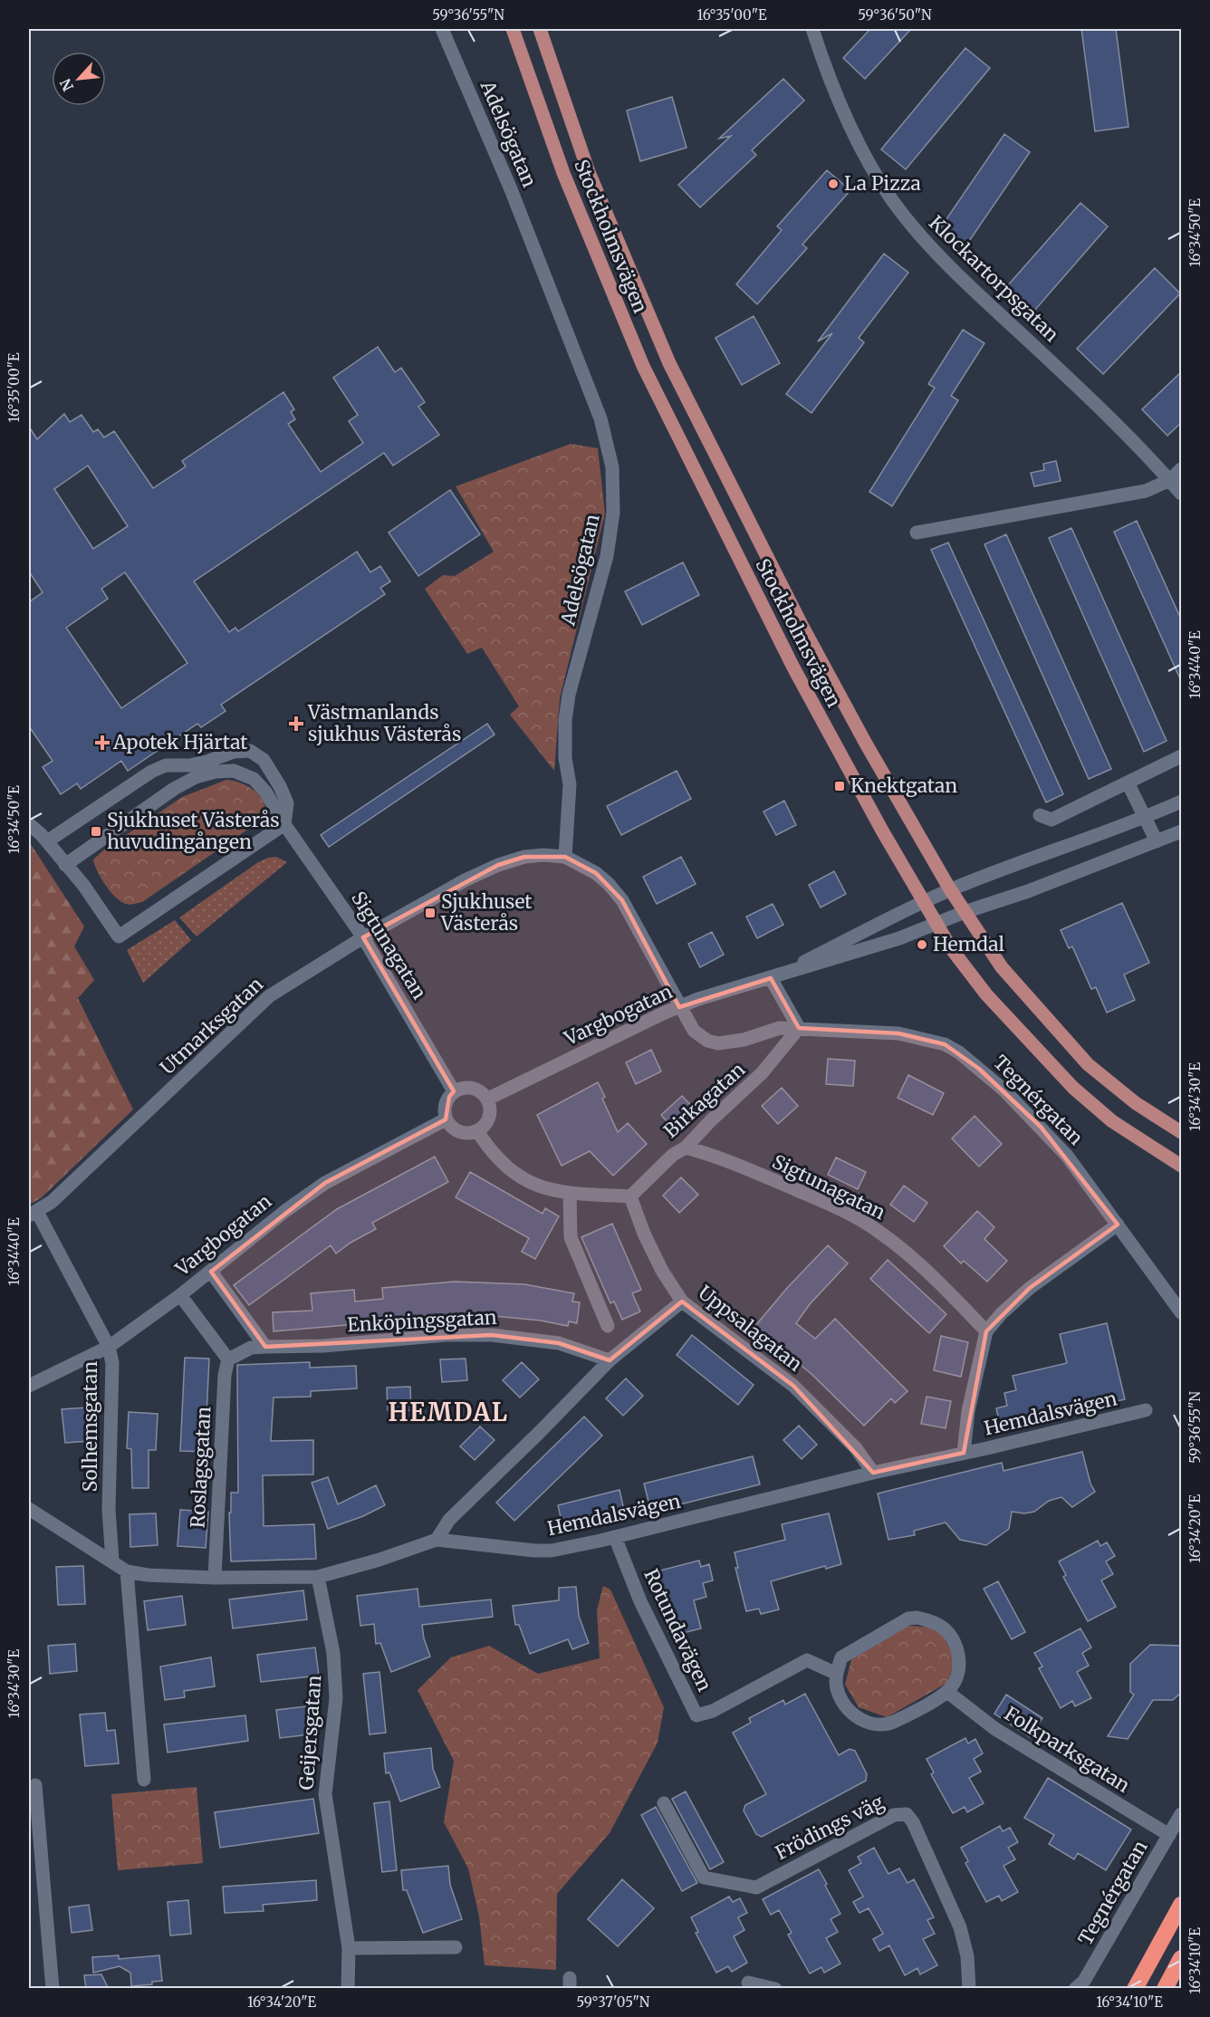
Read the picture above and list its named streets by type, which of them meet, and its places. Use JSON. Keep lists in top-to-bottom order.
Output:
{
  "streets": {
    "main road": ["Stockholmsvägen"],
    "street": [
      "Adelsögatan",
      "Klockartorpsgatan",
      "Sigtunagatan",
      "Vargbogatan",
      "Utmarksgatan",
      "Birkagatan",
      "Tegnérgatan",
      "Enköpingsgatan",
      "Uppsalagatan",
      "Hemdalsvägen",
      "Solhemsgatan",
      "Roslagsgatan",
      "Rotundavägen",
      "Geijersgatan",
      "Folkparksgatan",
      "Frödings väg"
    ]
  },
  "crossings": [
    ["Adelsögatan", "Utmarksgatan"],
    ["Stockholmsvägen", "Vargbogatan"],
    ["Sigtunagatan", "Vargbogatan"],
    ["Sigtunagatan", "Utmarksgatan"],
    ["Sigtunagatan", "Birkagatan"],
    ["Sigtunagatan", "Hemdalsvägen"],
    ["Vargbogatan", "Tegnérgatan"],
    ["Vargbogatan", "Solhemsgatan"],
    ["Utmarksgatan", "Solhemsgatan"],
    ["Birkagatan", "Tegnérgatan"],
    ["Birkagatan", "Uppsalagatan"],
    ["Tegnérgatan", "Hemdalsvägen"],
    ["Tegnérgatan", "Folkparksgatan"],
    ["Uppsalagatan", "Hemdalsvägen"],
    ["Hemdalsvägen", "Solhemsgatan"],
    ["Hemdalsvägen", "Roslagsgatan"],
    ["Hemdalsvägen", "Rotundavägen"],
    ["Hemdalsvägen", "Geijersgatan"],
    ["Rotundavägen", "Folkparksgatan"]
  ],
  "districts": ["HEMDAL"],
  "places": {
    "other": ["La Pizza", "Hemdal"],
    "health": ["Västmanlands sjukhus Västerås", "Apotek Hjärtat"],
    "transit": ["Knektgatan", "Sjukhuset Västerås huvudingången", "Sjukhuset Västerås"]
  },
  "north": "bottom left",
  "coordinates": [
    "59°36'55\"N",
    "16°35'00\"E",
    "59°36'50\"N",
    "16°34'50\"E",
    "16°34'40\"E",
    "16°34'30\"E",
    "16°34'20\"E",
    "16°34'10\"E",
    "59°37'05\"N"
  ]
}
